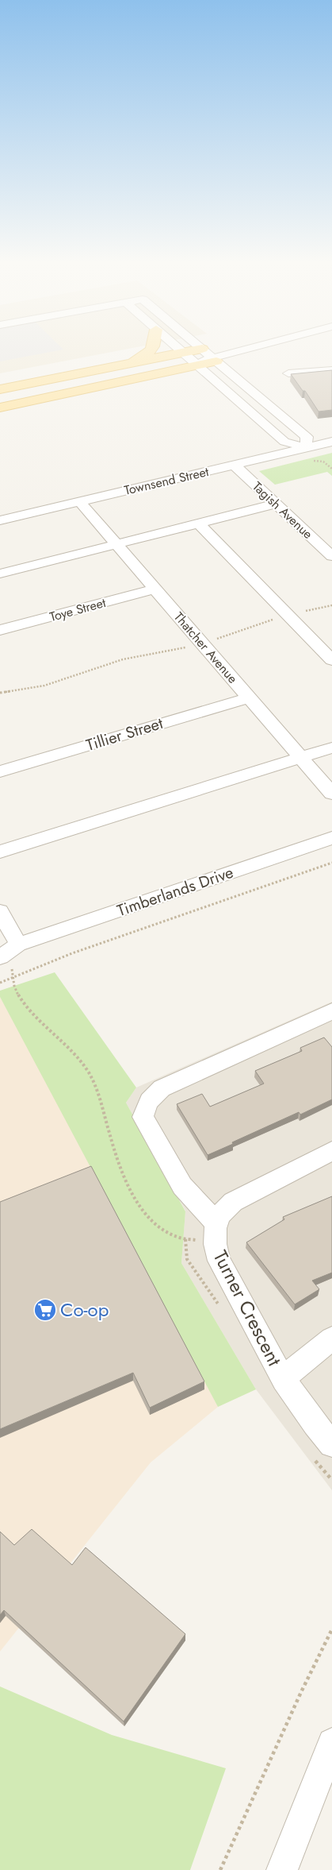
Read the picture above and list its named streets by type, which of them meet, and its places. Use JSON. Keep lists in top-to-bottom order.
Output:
{
  "streets": {
    "street": [
      "Townsend Street",
      "Tagish Avenue",
      "Toye Street",
      "Thatcher Avenue",
      "Tillier Street",
      "Timberlands Drive",
      "Turner Crescent"
    ]
  },
  "crossings": [
    ["Townsend Street", "Tagish Avenue"],
    ["Townsend Street", "Thatcher Avenue"],
    ["Toye Street", "Thatcher Avenue"],
    ["Thatcher Avenue", "Tillier Street"]
  ],
  "places": {
    "supermarket": ["Co-op"]
  }
}
